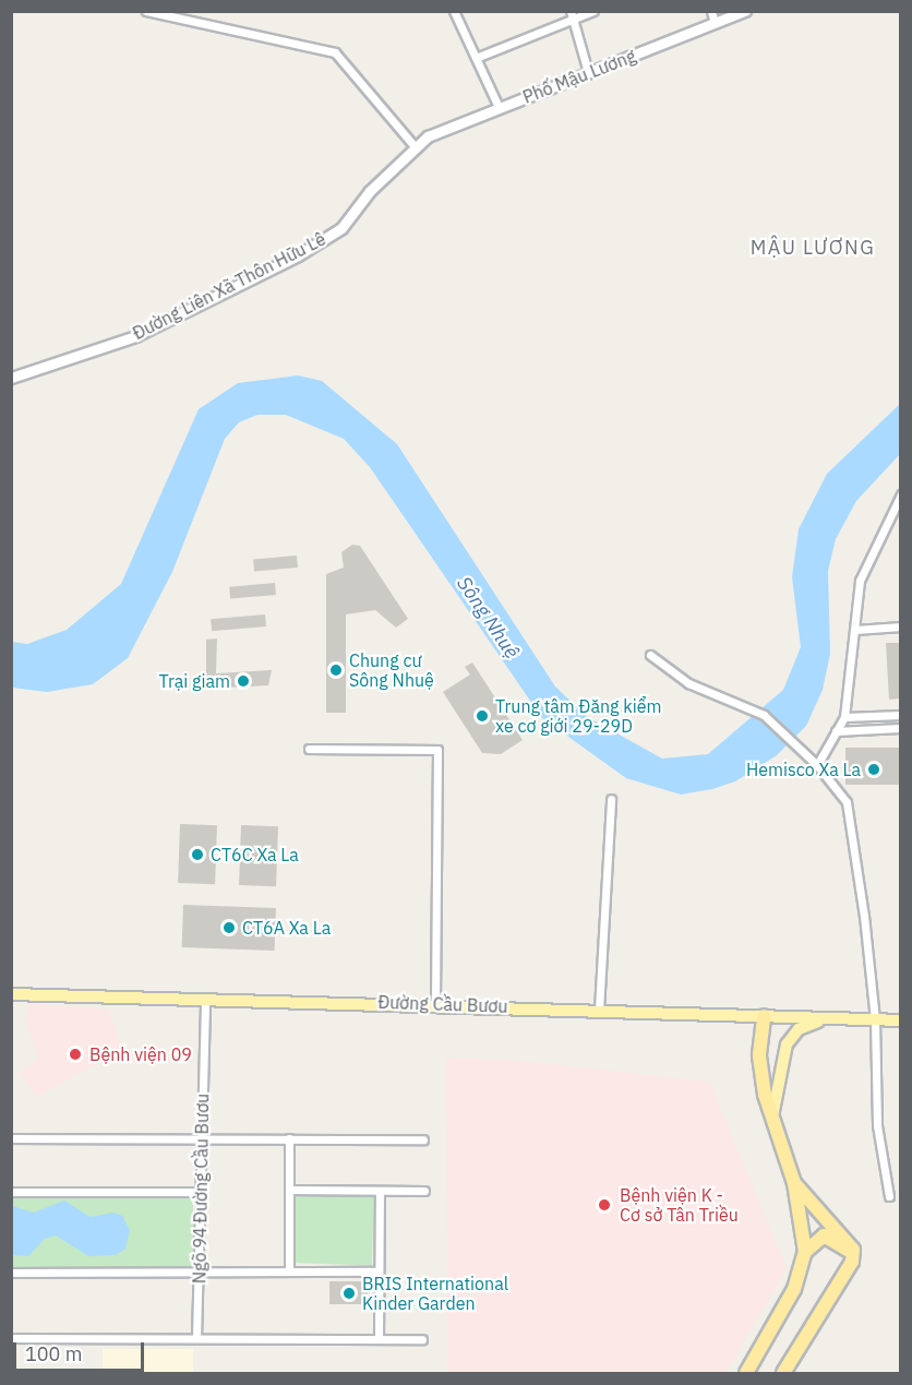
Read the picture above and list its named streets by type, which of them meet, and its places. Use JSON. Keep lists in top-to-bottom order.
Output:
{
  "streets": {
    "main road": ["Đường Cầu Bươu"],
    "street": ["Phố Mậu Lương", "Đường Liên Xã Thôn Hữu Lê", "Ngõ 94 Đường Cầu Bươu"]
  },
  "crossings": [
    ["Phố Mậu Lương", "Đường Liên Xã Thôn Hữu Lê"],
    ["Đường Cầu Bươu", "Ngõ 94 Đường Cầu Bươu"]
  ],
  "districts": ["MẬU LƯƠNG"],
  "water": ["Sông Nhuệ"],
  "places": [
    "Chung cư Sông Nhuệ",
    "Trại giam",
    "Trung tâm Đăng kiểm xe cơ giới 29-29D",
    "Hemisco Xa La",
    "CT6C Xa La",
    "CT6A Xa La",
    "Bệnh viện 09",
    "Bệnh viện K - Cơ sở Tân Triều",
    "BRIS International Kinder Garden"
  ],
  "scale_bar": "100 m"
}
